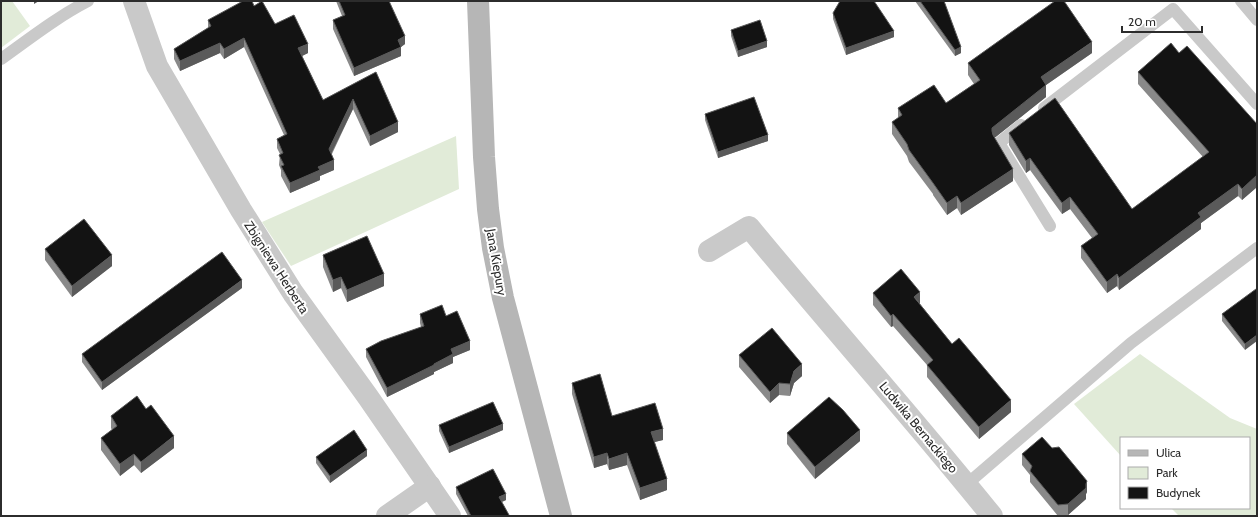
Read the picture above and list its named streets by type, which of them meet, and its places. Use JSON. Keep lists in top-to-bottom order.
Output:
{
  "streets": {
    "street": ["Jana Kiepury", "Zbigniewa Herberta", "Ludwika Bernackiego"]
  },
  "legend": ["Ulica", "Park", "Budynek"],
  "scale_bar": "20 m"
}
